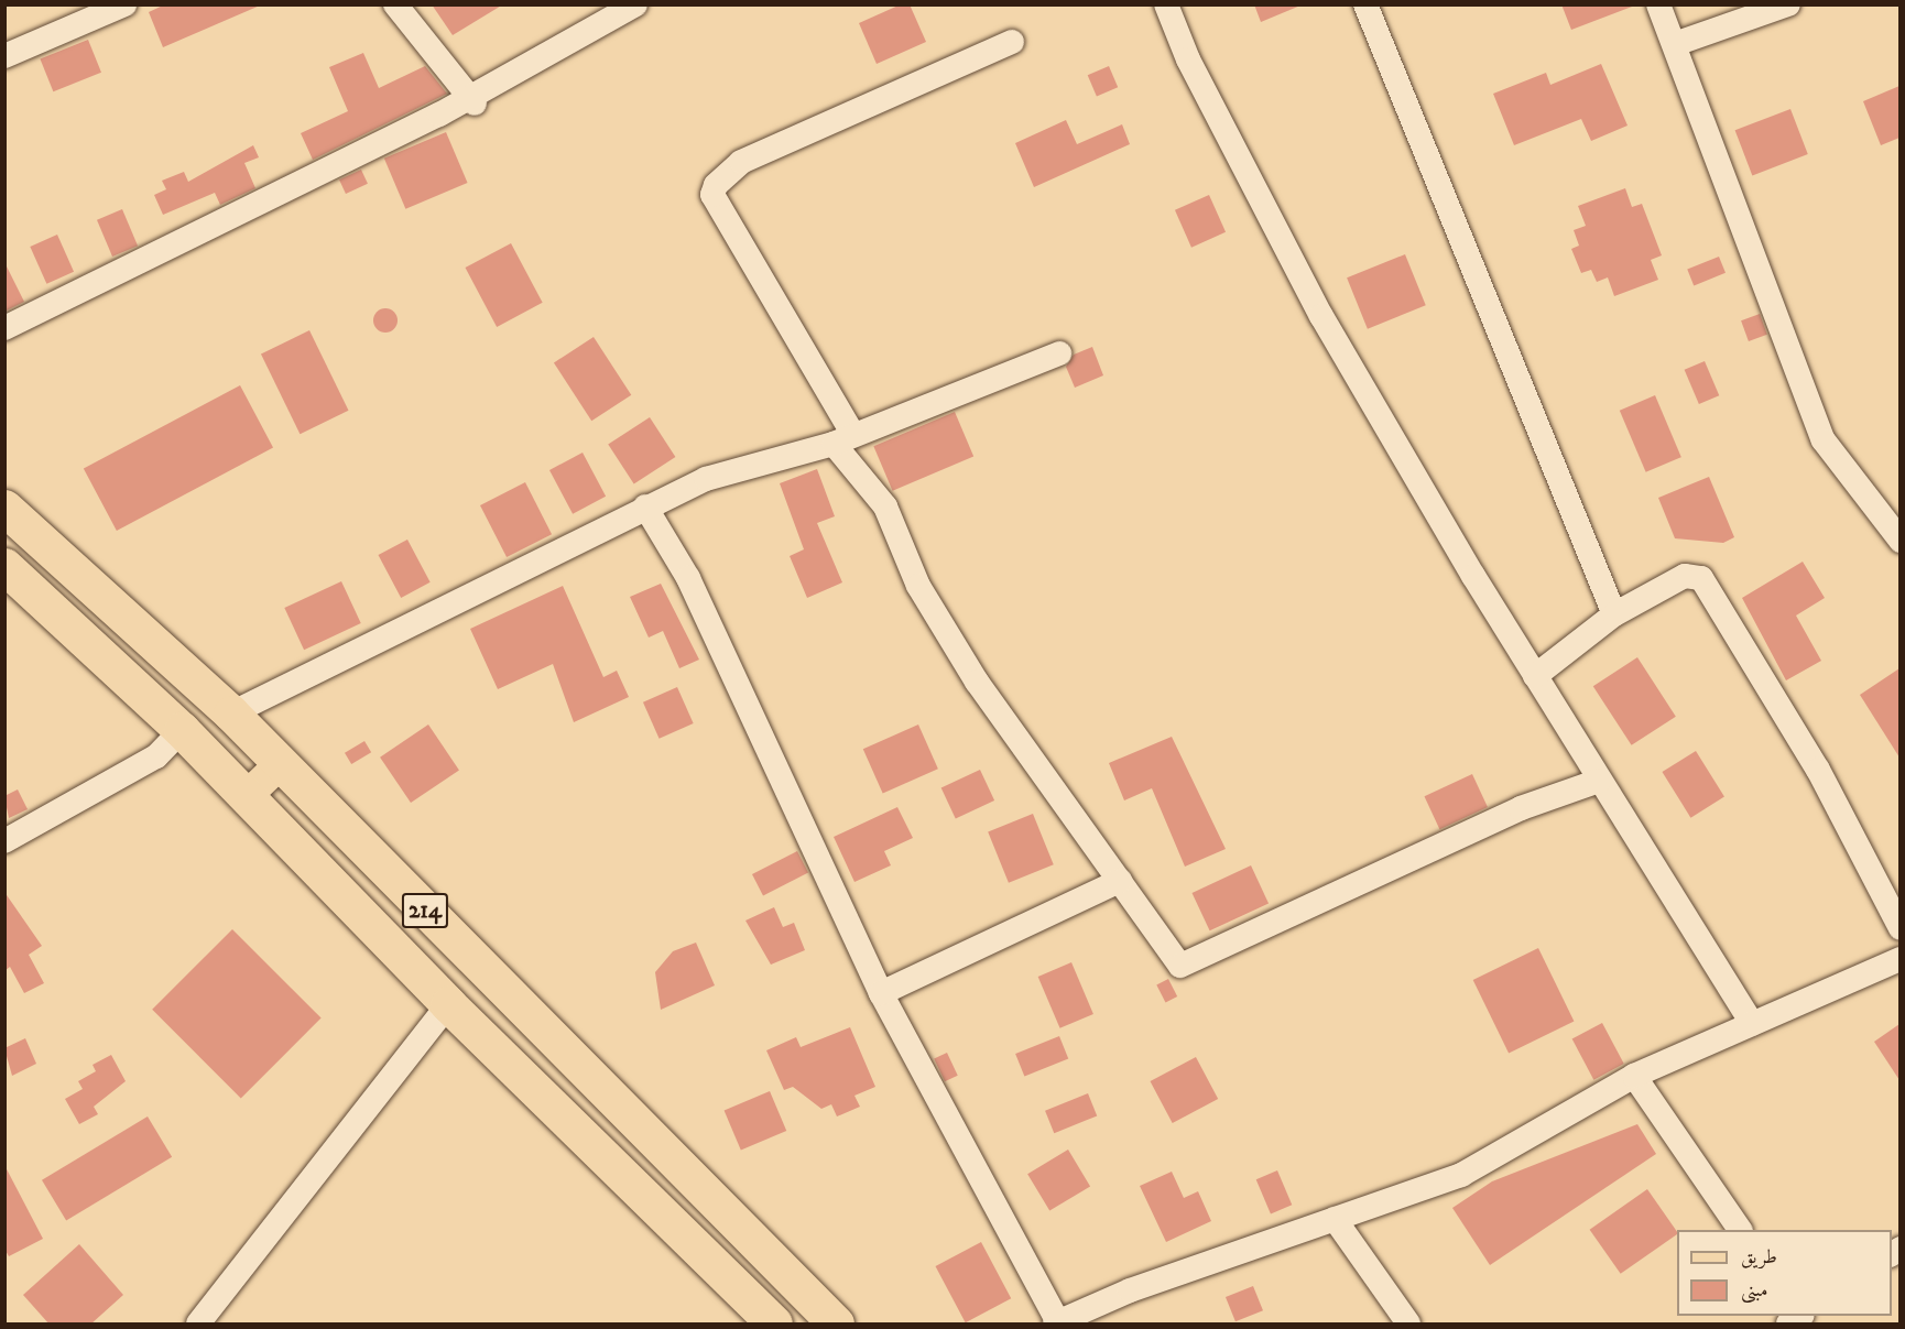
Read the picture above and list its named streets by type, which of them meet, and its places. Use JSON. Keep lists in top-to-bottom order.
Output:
{
  "streets": {
    "highway": ["214"]
  },
  "legend": ["طريق", "مبنى"]
}
